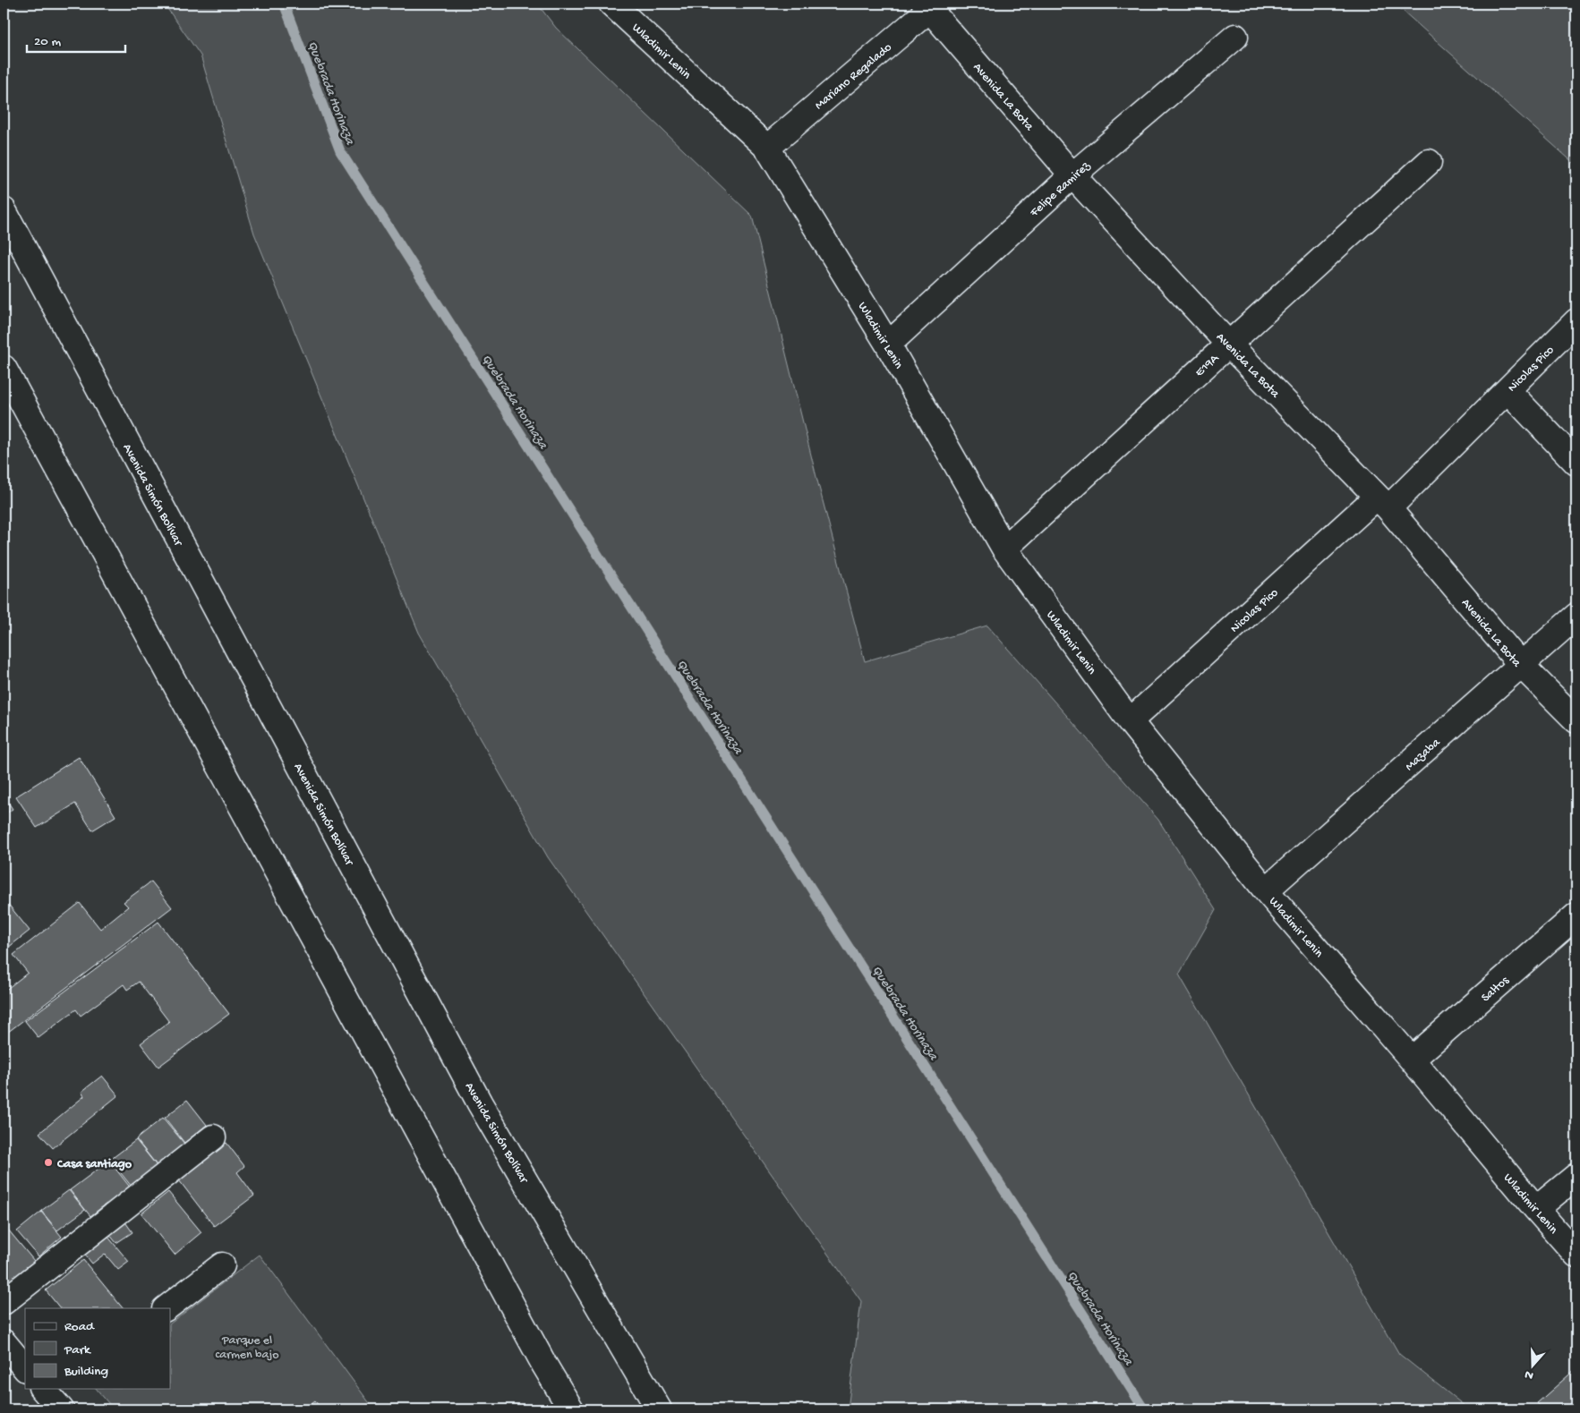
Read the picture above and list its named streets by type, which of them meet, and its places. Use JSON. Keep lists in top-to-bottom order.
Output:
{
  "streets": {
    "main road": [
      "Wladimir Lenin",
      "Mariano Regalado",
      "Avenida La Bota",
      "Felipe Ramirez",
      "E19A",
      "Nicolas Pico",
      "Avenida Simón Bolívar",
      "Mazaba",
      "Saltos"
    ]
  },
  "crossings": [
    ["Wladimir Lenin", "Mariano Regalado"],
    ["Wladimir Lenin", "Felipe Ramirez"],
    ["Wladimir Lenin", "E19A"],
    ["Wladimir Lenin", "Nicolas Pico"],
    ["Wladimir Lenin", "Mazaba"],
    ["Wladimir Lenin", "Saltos"],
    ["Mariano Regalado", "Avenida La Bota"],
    ["Avenida La Bota", "Felipe Ramirez"],
    ["Avenida La Bota", "E19A"],
    ["Avenida La Bota", "Nicolas Pico"],
    ["Avenida La Bota", "Mazaba"]
  ],
  "water": ["Quebrada Horinaza"],
  "parks": ["Parque el carmen bajo"],
  "places": ["Casa santiago"],
  "legend": ["Road", "Park", "Building"],
  "scale_bar": "20 m",
  "north": "bottom"
}
